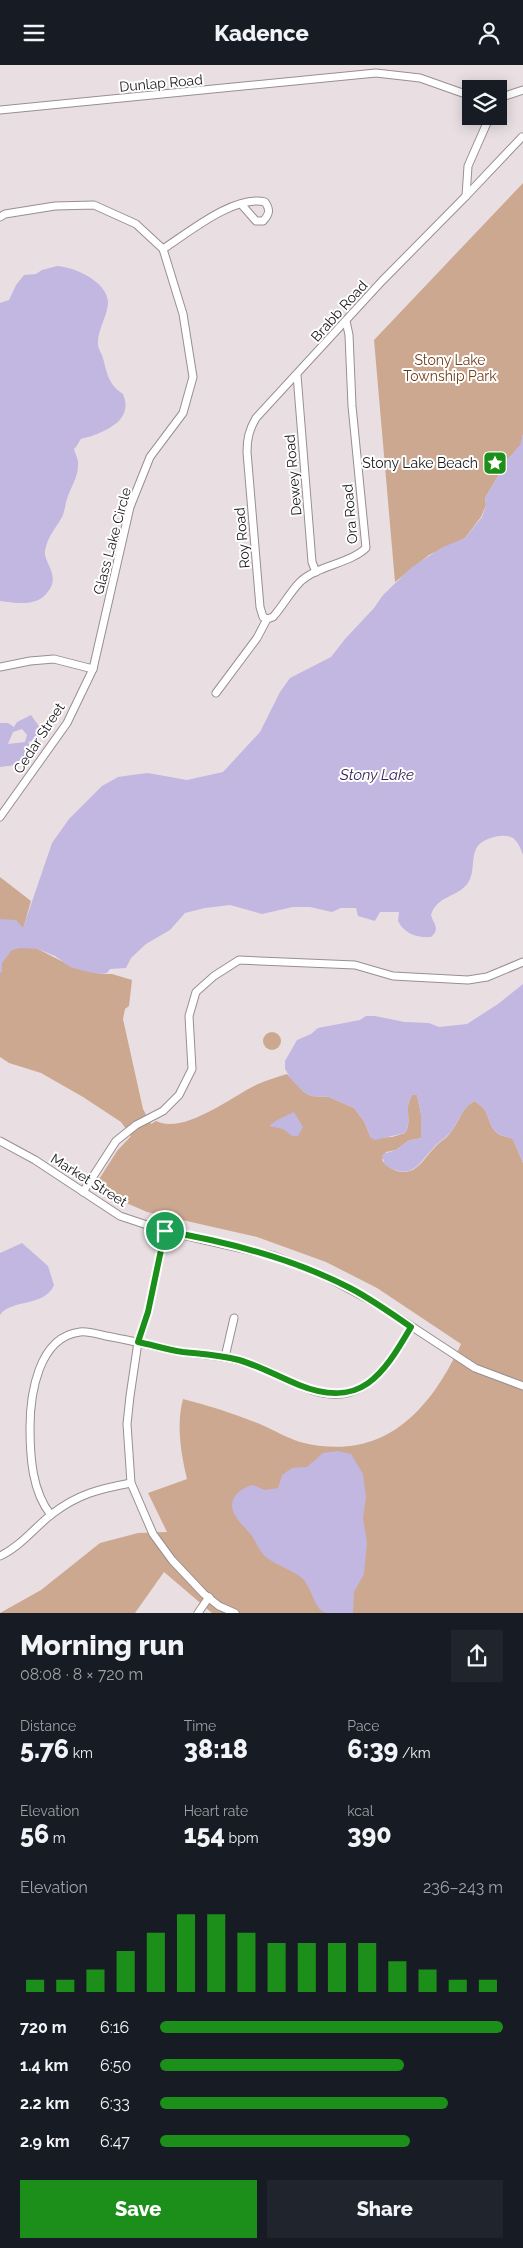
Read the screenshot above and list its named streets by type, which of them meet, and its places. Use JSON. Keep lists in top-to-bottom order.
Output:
{
  "streets": {
    "street": [
      "Dunlap Road",
      "Brabb Road",
      "Dewey Road",
      "Ora Road",
      "Roy Road",
      "Glass Lake Circle",
      "Cedar Street",
      "Market Street"
    ]
  },
  "crossings": [
    ["Brabb Road", "Dewey Road"],
    ["Brabb Road", "Ora Road"],
    ["Brabb Road", "Roy Road"],
    ["Dewey Road", "Ora Road"],
    ["Ora Road", "Roy Road"],
    ["Glass Lake Circle", "Cedar Street"]
  ],
  "water": ["Stony Lake"],
  "parks": ["Stony Lake Township Park"],
  "places": {
    "place": ["Stony Lake Beach"]
  },
  "page": {
    "header": "Kadence",
    "heading": ["Morning run", "08:08 · 8 × 720 m"],
    "stats": [
      ["Distance", "5.76 km"],
      ["Time", "38:18"],
      ["Pace", "6:39 /km"],
      ["Elevation", "56 m"],
      ["Heart rate", "154 bpm"],
      ["kcal", "390"]
    ],
    "chart": ["Elevation", "236–243 m"],
    "list": [
      {
        "name": "720 m",
        "note": "6:16"
      },
      {
        "name": "1.4 km",
        "note": "6:50"
      },
      {
        "name": "2.2 km",
        "note": "6:33"
      },
      {
        "name": "2.9 km",
        "note": "6:47"
      }
    ],
    "buttons": ["Save", "Share"]
  }
}
